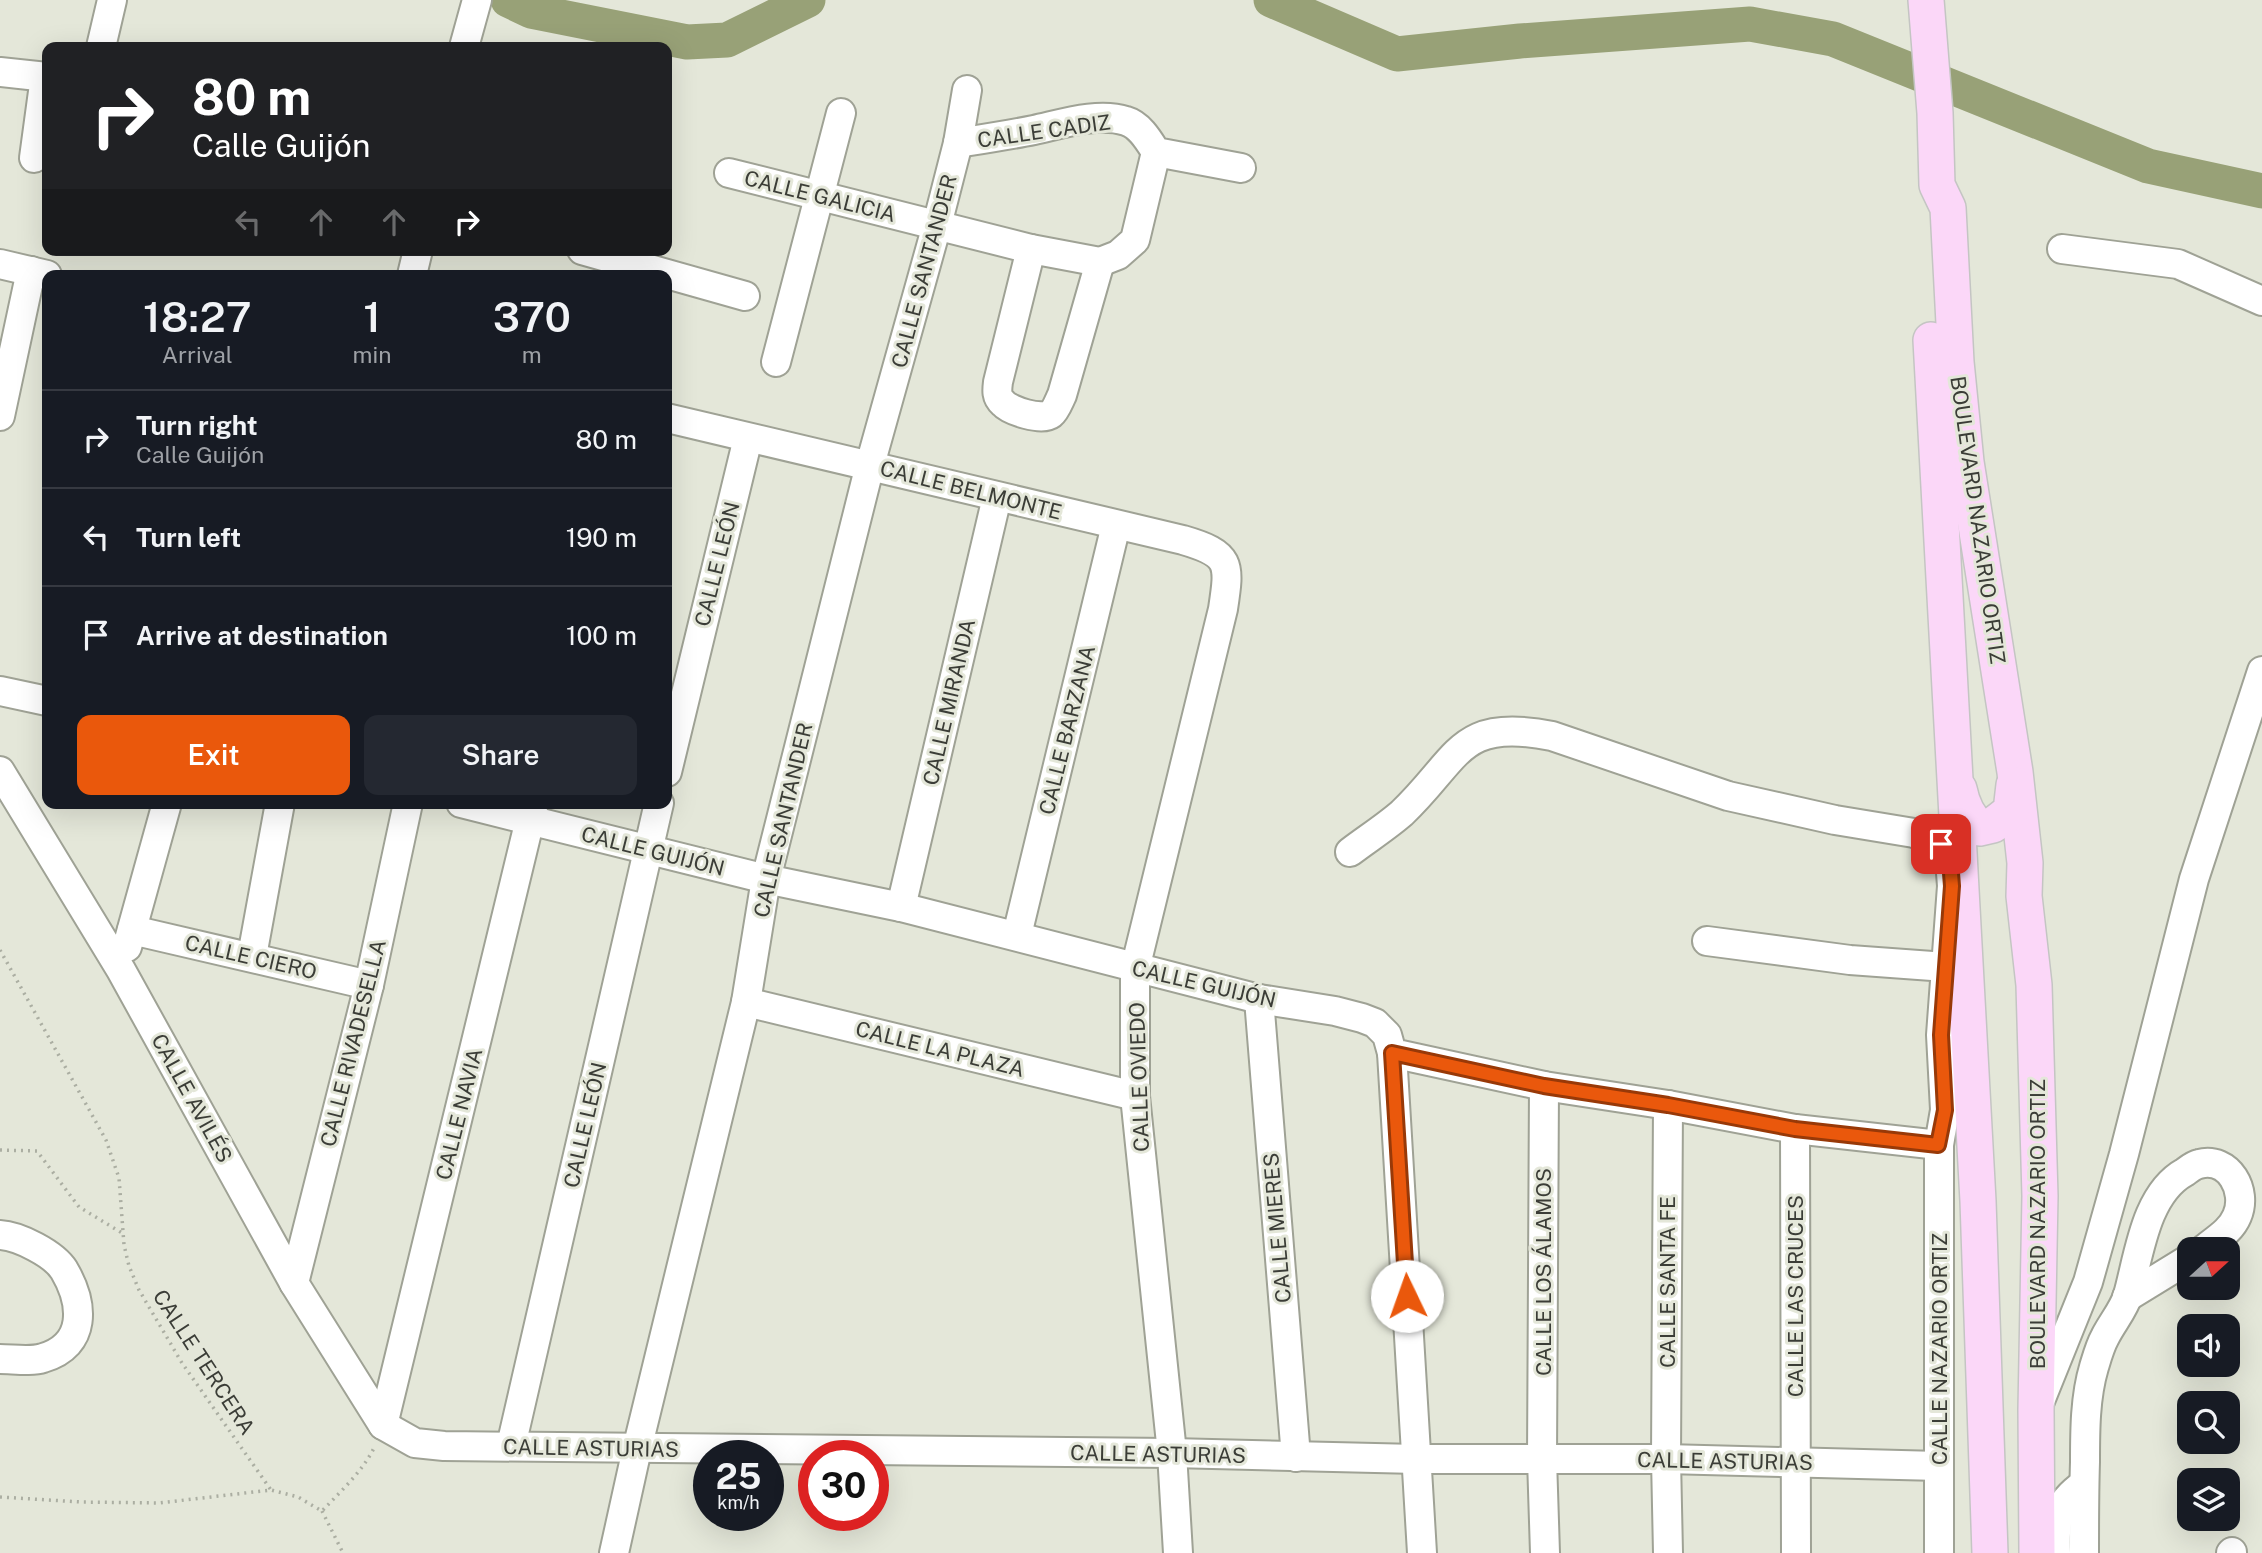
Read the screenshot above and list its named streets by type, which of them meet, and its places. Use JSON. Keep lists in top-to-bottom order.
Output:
{
  "streets": {
    "main road": ["BOULEVARD NAZARIO ORTIZ"],
    "street": [
      "CALLE CADIZ",
      "CALLE GALICIA",
      "CALLE SANTANDER",
      "CALLE BELMONTE",
      "CALLE LEÓN",
      "CALLE MIRANDA",
      "CALLE BARZANA",
      "CALLE GUIJÓN",
      "CALLE CIERO",
      "CALLE RIVADESELLA",
      "CALLE LA PLAZA",
      "CALLE OVIEDO",
      "CALLE AVILÉS",
      "CALLE NAVIA",
      "CALLE MIERES",
      "CALLE LOS ÁLAMOS",
      "CALLE SANTA FE",
      "CALLE LAS CRUCES",
      "CALLE NAZARIO ORTIZ",
      "CALLE ASTURIAS"
    ],
    "path": ["CALLE TERCERA"]
  },
  "crossings": [
    ["CALLE CADIZ", "CALLE SANTANDER"],
    ["CALLE GALICIA", "CALLE SANTANDER"],
    ["CALLE SANTANDER", "CALLE BELMONTE"],
    ["CALLE SANTANDER", "CALLE GUIJÓN"],
    ["CALLE SANTANDER", "CALLE LA PLAZA"],
    ["CALLE SANTANDER", "CALLE ASTURIAS"],
    ["CALLE BELMONTE", "CALLE LEÓN"],
    ["CALLE BELMONTE", "CALLE MIRANDA"],
    ["CALLE BELMONTE", "CALLE BARZANA"],
    ["CALLE BELMONTE", "CALLE OVIEDO"],
    ["CALLE LEÓN", "CALLE GUIJÓN"],
    ["CALLE LEÓN", "CALLE ASTURIAS"],
    ["CALLE MIRANDA", "CALLE GUIJÓN"],
    ["CALLE BARZANA", "CALLE GUIJÓN"],
    ["CALLE GUIJÓN", "CALLE OVIEDO"],
    ["CALLE GUIJÓN", "CALLE NAVIA"],
    ["CALLE GUIJÓN", "CALLE MIERES"],
    ["CALLE CIERO", "CALLE RIVADESELLA"],
    ["CALLE RIVADESELLA", "CALLE AVILÉS"],
    ["CALLE LA PLAZA", "CALLE OVIEDO"],
    ["CALLE OVIEDO", "CALLE ASTURIAS"],
    ["CALLE AVILÉS", "CALLE NAVIA"],
    ["CALLE AVILÉS", "CALLE ASTURIAS"],
    ["CALLE NAVIA", "CALLE ASTURIAS"],
    ["CALLE MIERES", "CALLE ASTURIAS"],
    ["CALLE LOS ÁLAMOS", "CALLE ASTURIAS"],
    ["CALLE SANTA FE", "CALLE ASTURIAS"],
    ["CALLE LAS CRUCES", "CALLE ASTURIAS"],
    ["CALLE NAZARIO ORTIZ", "CALLE ASTURIAS"]
  ],
  "north": "right",
  "page": {
    "turn": ["80 m", "Calle Guijón"],
    "eta": [
      "18:27",
      "Arrival",
      "1",
      "min",
      "370",
      "m"
    ],
    "list": [
      {
        "name": "Turn right",
        "note": "Calle Guijón",
        "value": "80 m"
      },
      {
        "name": "Turn left",
        "value": "190 m"
      },
      {
        "name": "Arrive at destination",
        "value": "100 m"
      }
    ],
    "buttons": ["Exit", "Share"],
    "speed": "25 km/h",
    "limit": "30"
  }
}
